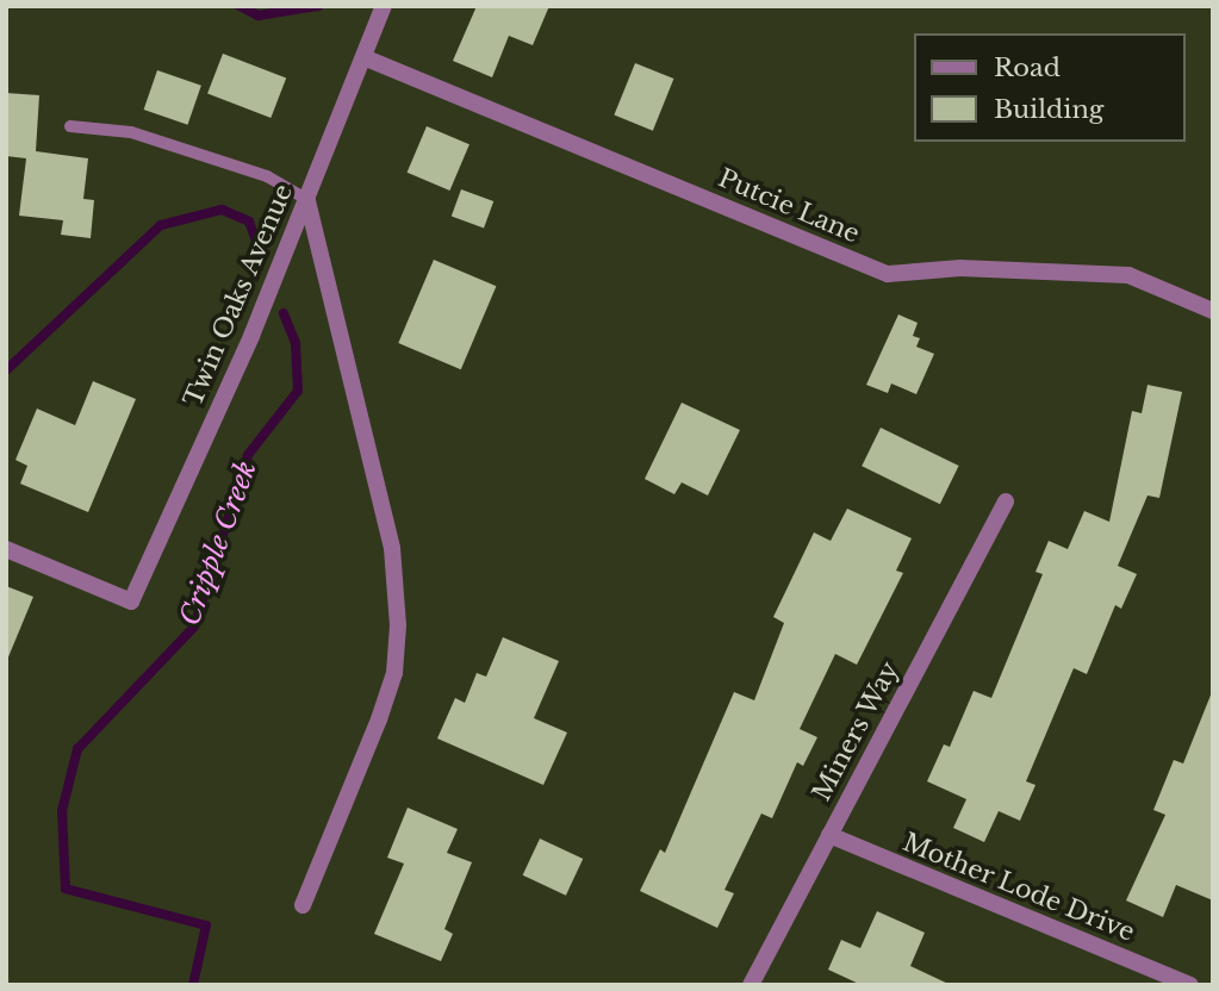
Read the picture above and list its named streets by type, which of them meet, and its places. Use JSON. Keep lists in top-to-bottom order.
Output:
{
  "streets": {
    "street": [
      "Putcie Lane",
      "Twin Oaks Avenue",
      "Miners Way",
      "Mother Lode Drive"
    ]
  },
  "crossings": [
    ["Putcie Lane", "Twin Oaks Avenue"],
    ["Miners Way", "Mother Lode Drive"]
  ],
  "water": ["Cripple Creek"],
  "legend": ["Road", "Building"]
}
